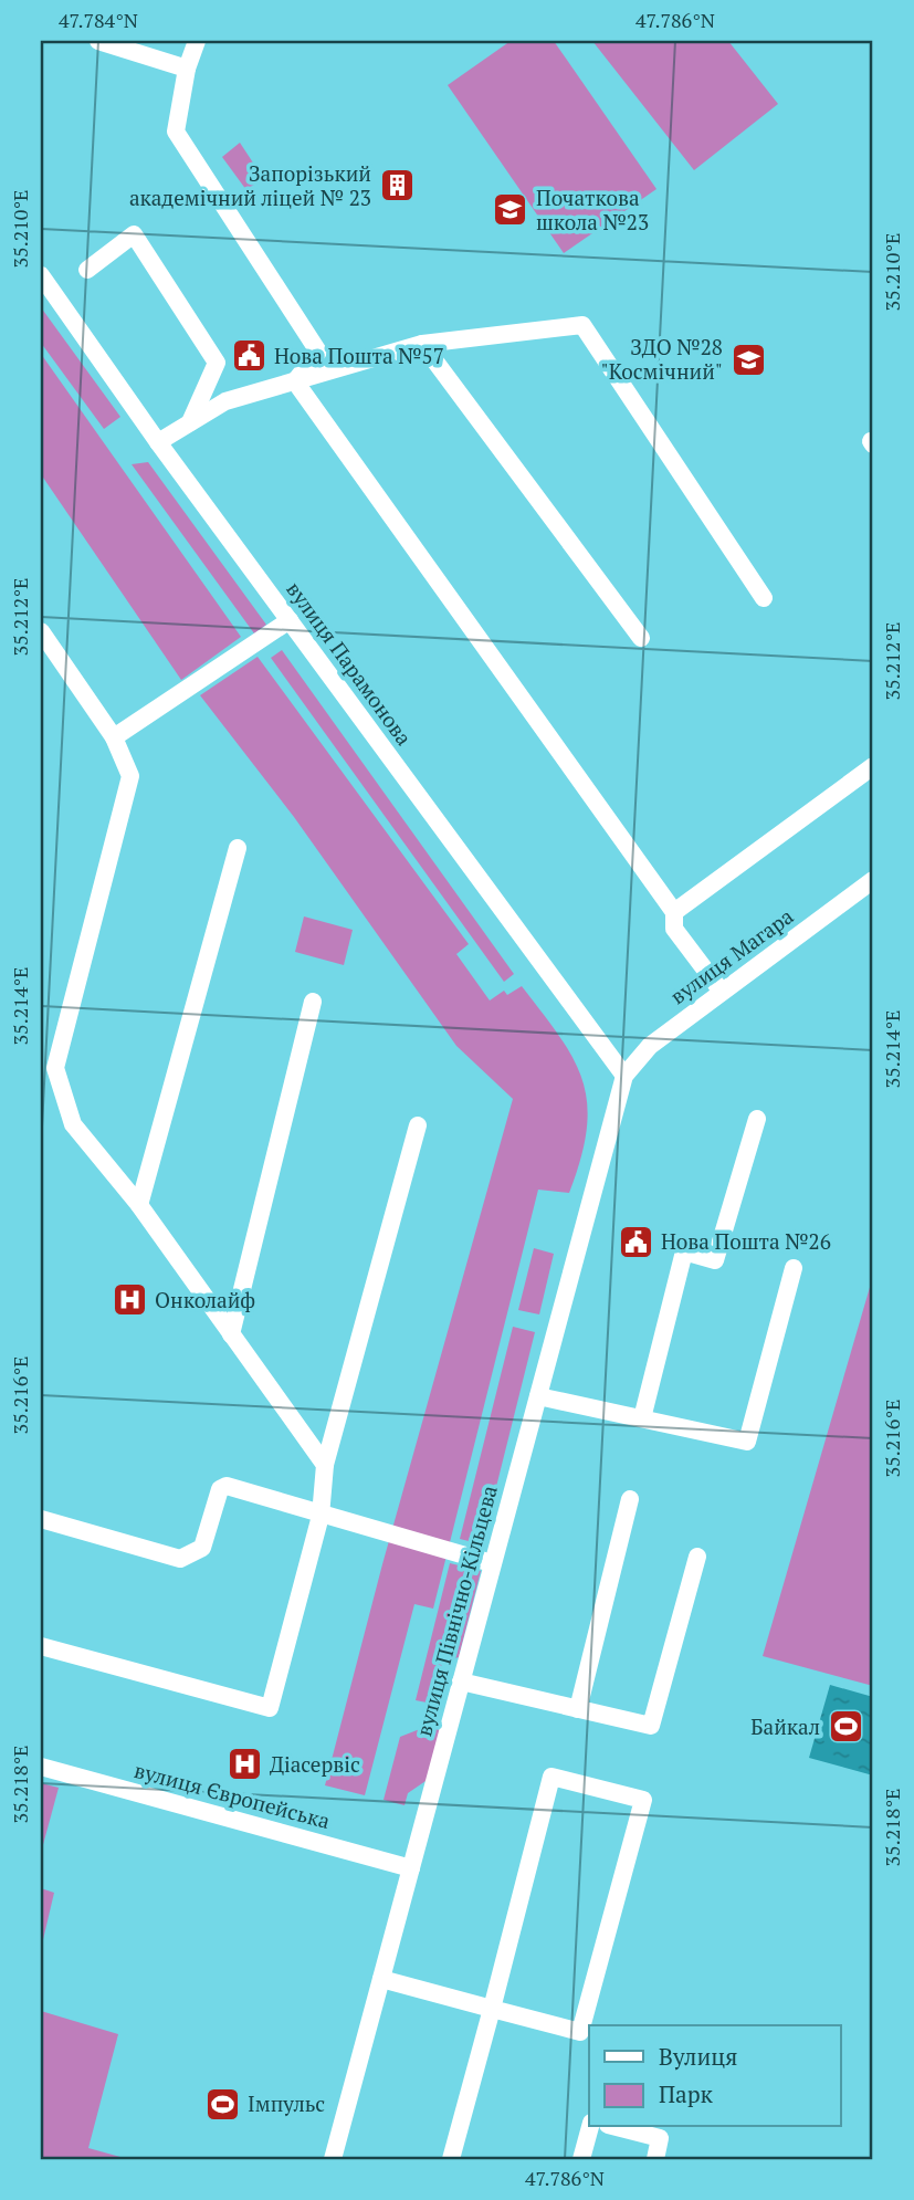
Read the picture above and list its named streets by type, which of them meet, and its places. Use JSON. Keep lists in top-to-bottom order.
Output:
{
  "streets": {
    "street": [
      "вулиця Парамонова",
      "вулиця Магара",
      "вулиця Північно-Кільцева",
      "вулиця Європейська"
    ]
  },
  "crossings": [
    ["вулиця Парамонова", "вулиця Магара"],
    ["вулиця Парамонова", "вулиця Північно-Кільцева"],
    ["вулиця Магара", "вулиця Північно-Кільцева"],
    ["вулиця Північно-Кільцева", "вулиця Європейська"]
  ],
  "places": {
    "building": ["Запорізький академічний ліцей № 23"],
    "school or university": ["Початкова школа №23", "ЗДО №28 \"Космічний\""],
    "public building": ["Нова Пошта №57", "Нова Пошта №26"],
    "hospital": ["Онколайф", "Діасервіс"],
    "sports": ["Байкал", "Імпульс"]
  },
  "legend": ["Вулиця", "Парк"],
  "coordinates": [
    "47.784°N",
    "47.786°N",
    "35.210°E",
    "35.212°E",
    "35.214°E",
    "35.216°E",
    "35.218°E"
  ]
}
